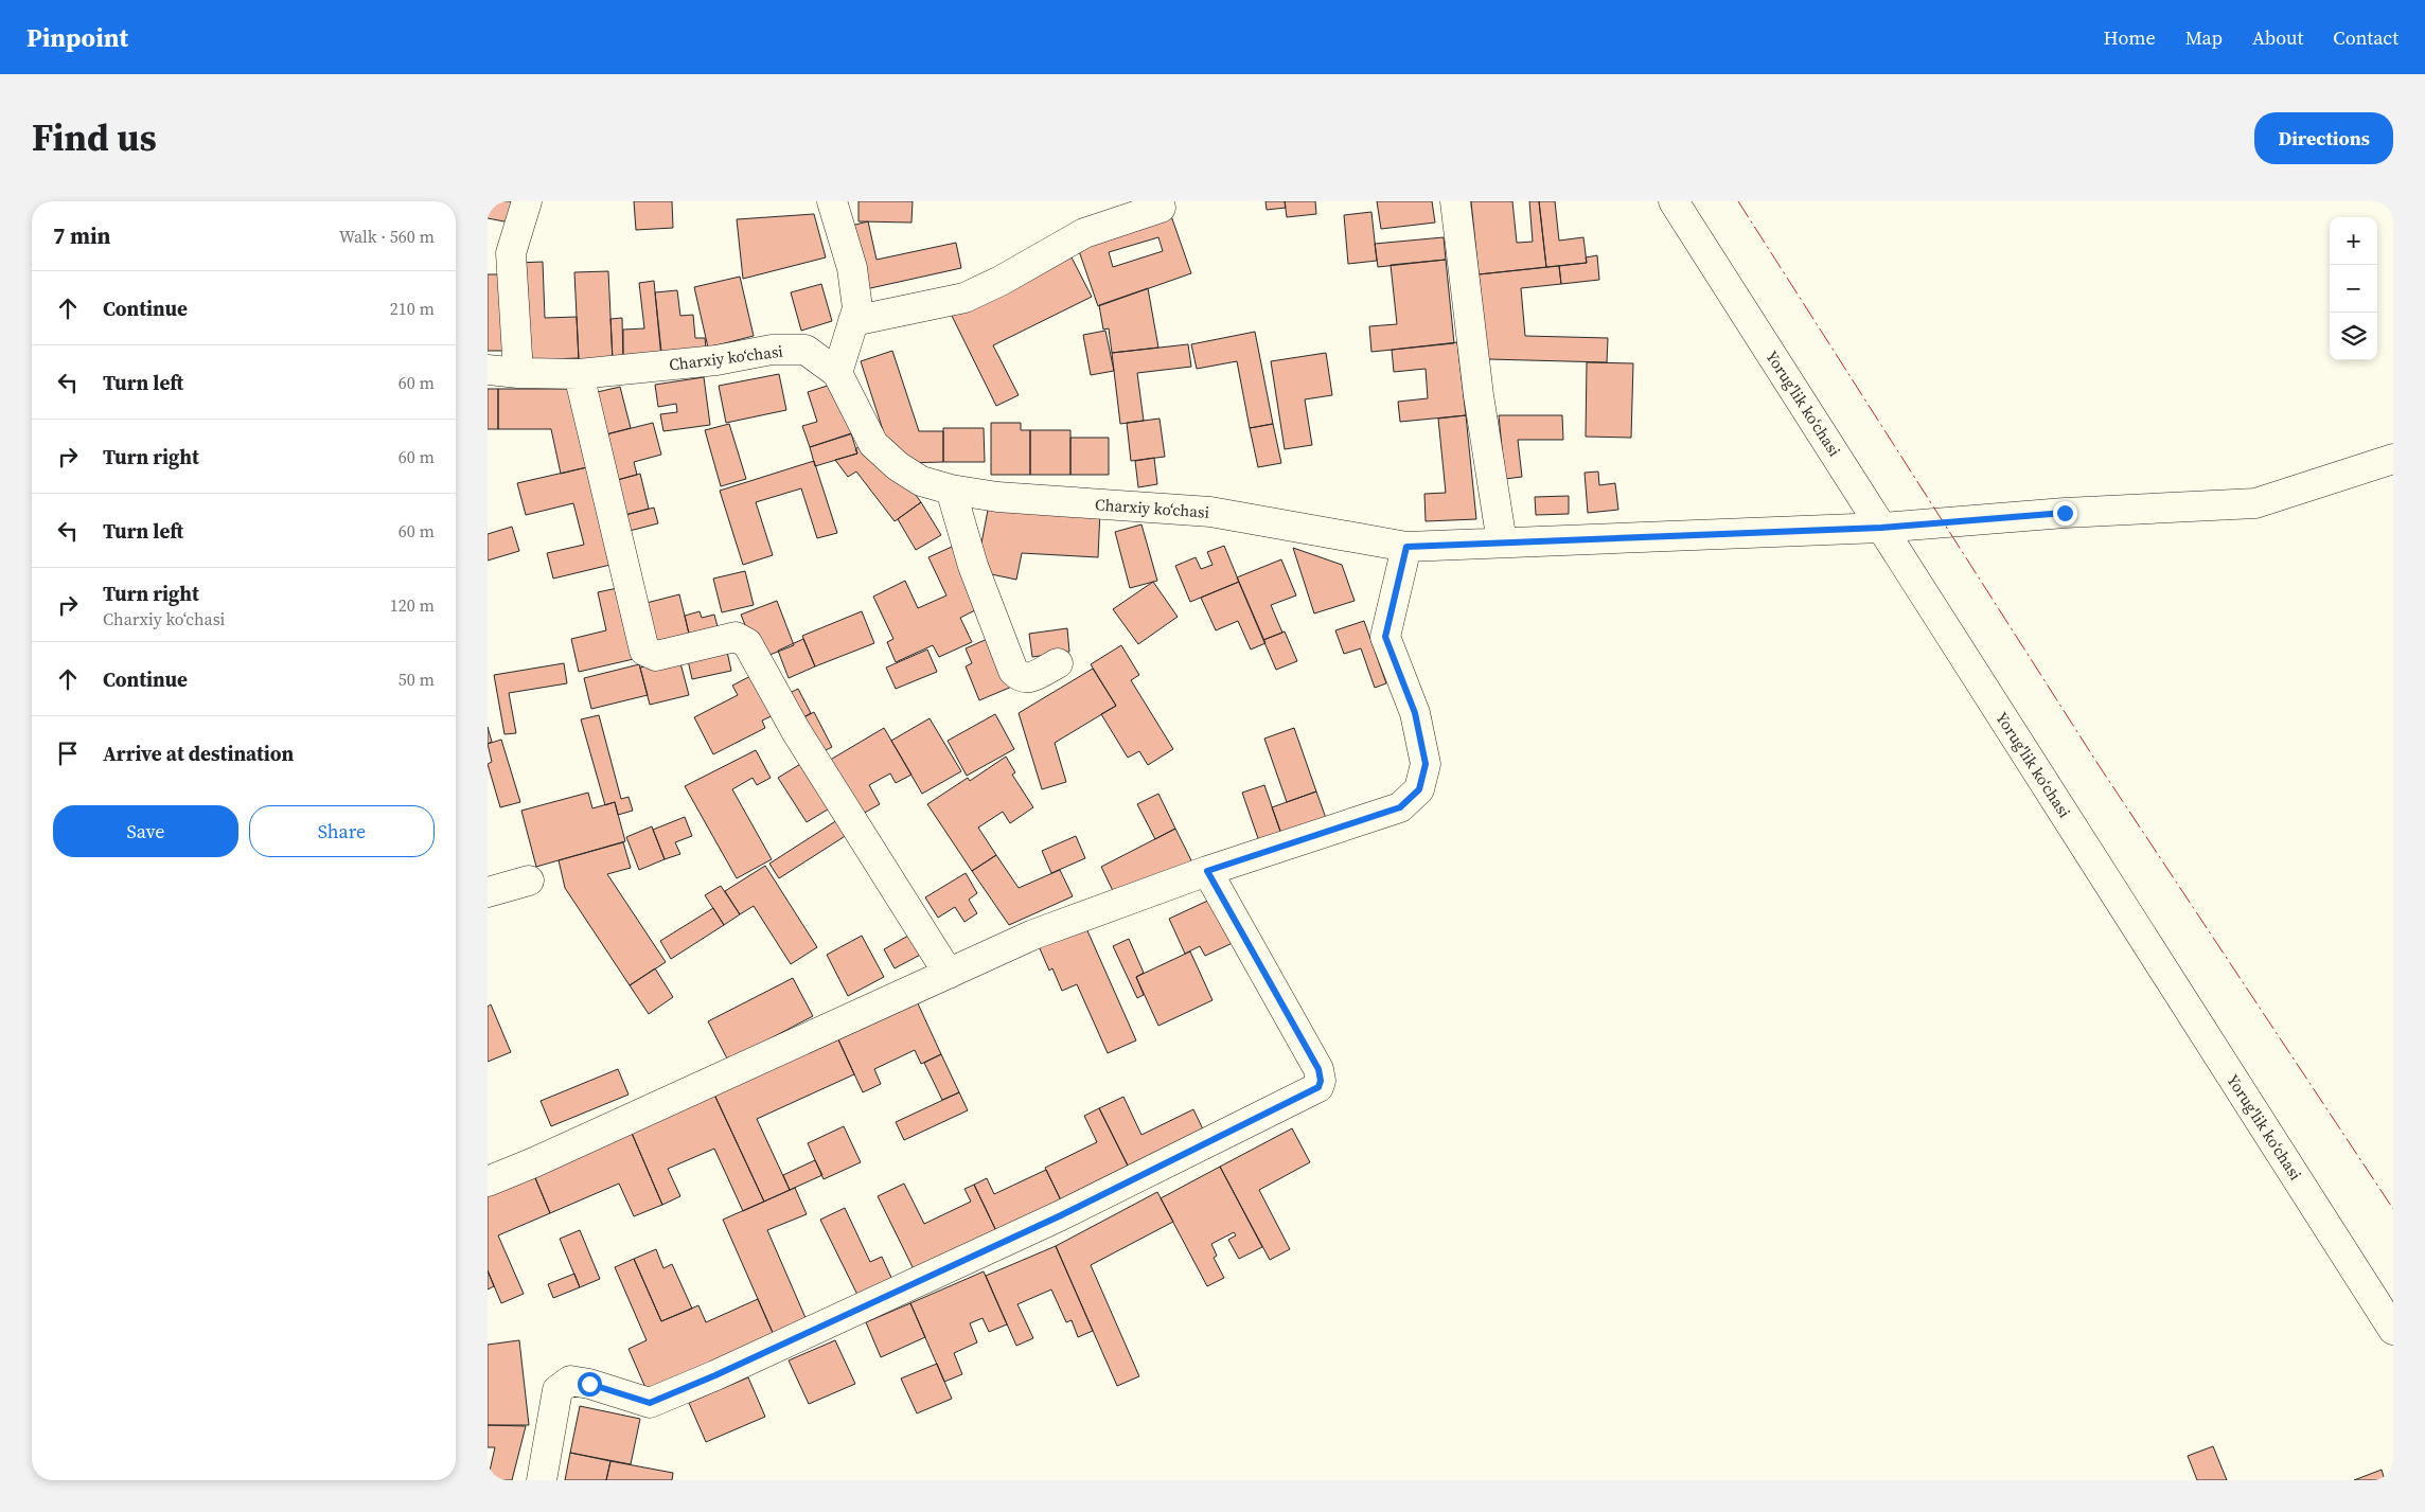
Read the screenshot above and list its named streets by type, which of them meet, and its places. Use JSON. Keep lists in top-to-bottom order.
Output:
{
  "streets": {
    "street": ["Charxiy koʻchasi", "Yorug'lik koʻchasi"]
  },
  "crossings": [
    ["Charxiy koʻchasi", "Yorug'lik koʻchasi"]
  ],
  "page": {
    "header": "Pinpoint",
    "nav": [
      "Home",
      "Map",
      "About",
      "Contact"
    ],
    "title": "Find us",
    "buttons": [
      "Directions",
      ["Save", "Share"]
    ],
    "heading": ["7 min", "Walk · 560 m"],
    "map_buttons": ["+", "−"],
    "list": [
      ["Continue", "210 m"],
      ["Turn left", "60 m"],
      ["Turn right", "60 m"],
      ["Turn left", "60 m"],
      ["Turn right", "Charxiy koʻchasi", "120 m"],
      ["Continue", "50 m"],
      "Arrive at destination"
    ]
  }
}
